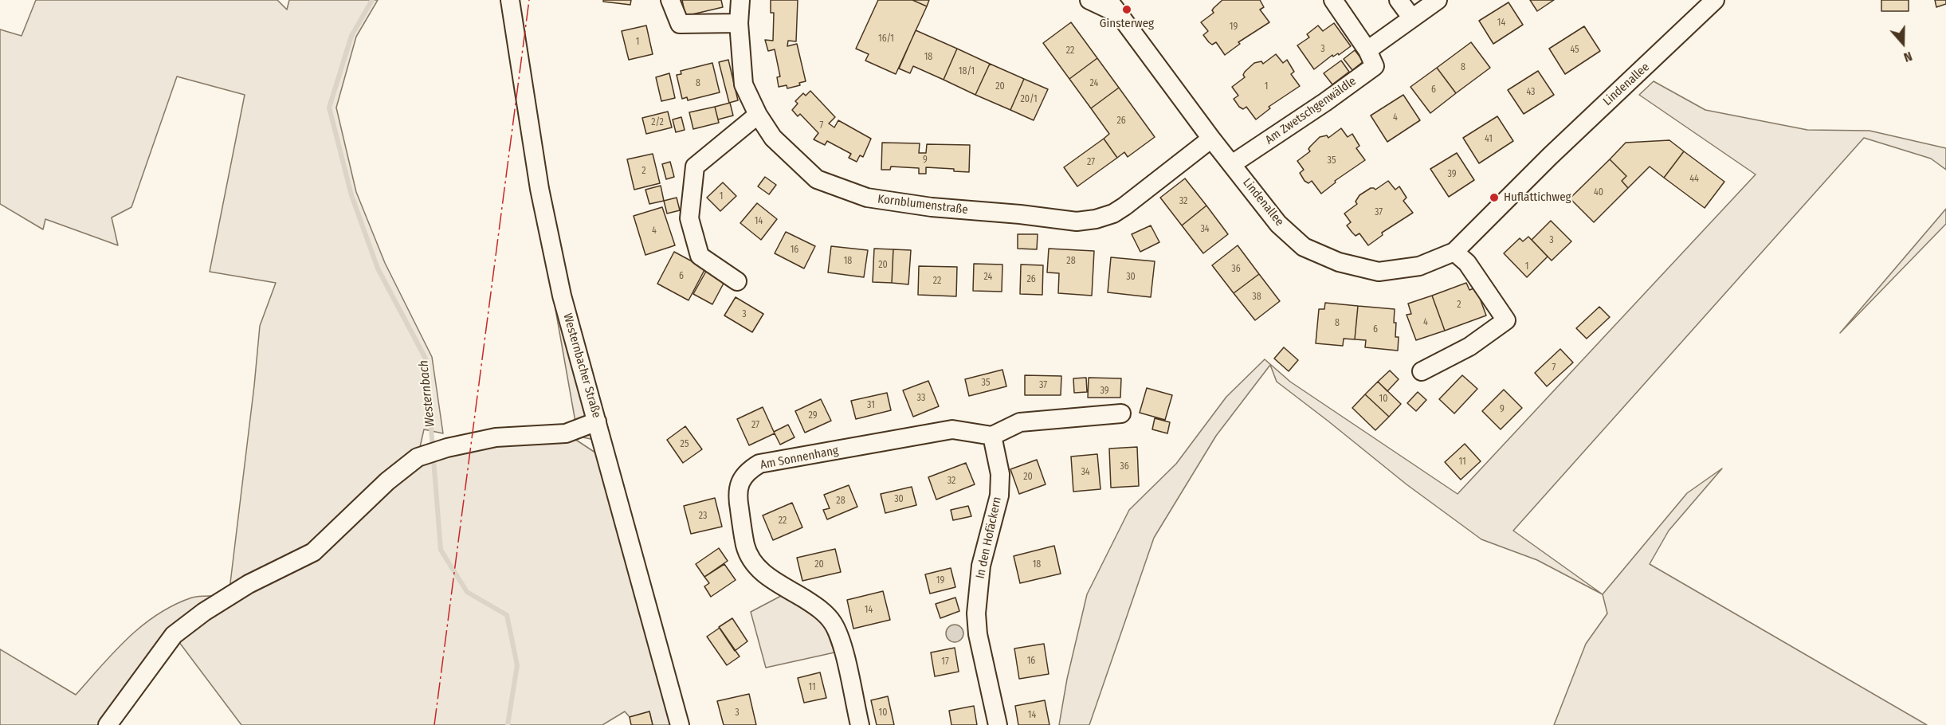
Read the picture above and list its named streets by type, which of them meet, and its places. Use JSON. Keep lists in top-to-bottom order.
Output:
{
  "streets": {
    "street": [
      "Lindenallee",
      "Am Zwetschgenwäldle",
      "Kornblumenstraße",
      "Westernbacher Straße",
      "Am Sonnenhang",
      "In den Hofäckern"
    ]
  },
  "crossings": [
    ["Lindenallee", "Am Zwetschgenwäldle"],
    ["Lindenallee", "Kornblumenstraße"],
    ["Am Sonnenhang", "In den Hofäckern"]
  ],
  "water": ["Westernbach"],
  "places": ["Ginsterweg", "Huflattichweg"],
  "house_numbers": [
    "14",
    "19",
    "16/1",
    "1",
    "3",
    "45",
    "22",
    "18",
    "8",
    "18/1",
    "8",
    "24",
    "20",
    "1",
    "6",
    "43",
    "20/1",
    "4",
    "26",
    "2/2",
    "7",
    "41",
    "9",
    "35",
    "27",
    "2",
    "39",
    "44",
    "40",
    "1",
    "32",
    "37",
    "14",
    "34",
    "4",
    "3",
    "16",
    "18",
    "28",
    "20",
    "1",
    "36",
    "6",
    "24",
    "30",
    "26",
    "22",
    "38",
    "2",
    "3",
    "4",
    "8",
    "6",
    "7",
    "35",
    "37",
    "39",
    "33",
    "10",
    "31",
    "9",
    "29",
    "27",
    "25",
    "11",
    "36",
    "34",
    "20",
    "32",
    "30",
    "28",
    "23",
    "22",
    "20",
    "18",
    "19",
    "14",
    "16",
    "17",
    "11",
    "3",
    "10",
    "14"
  ],
  "north": "bottom"
}
